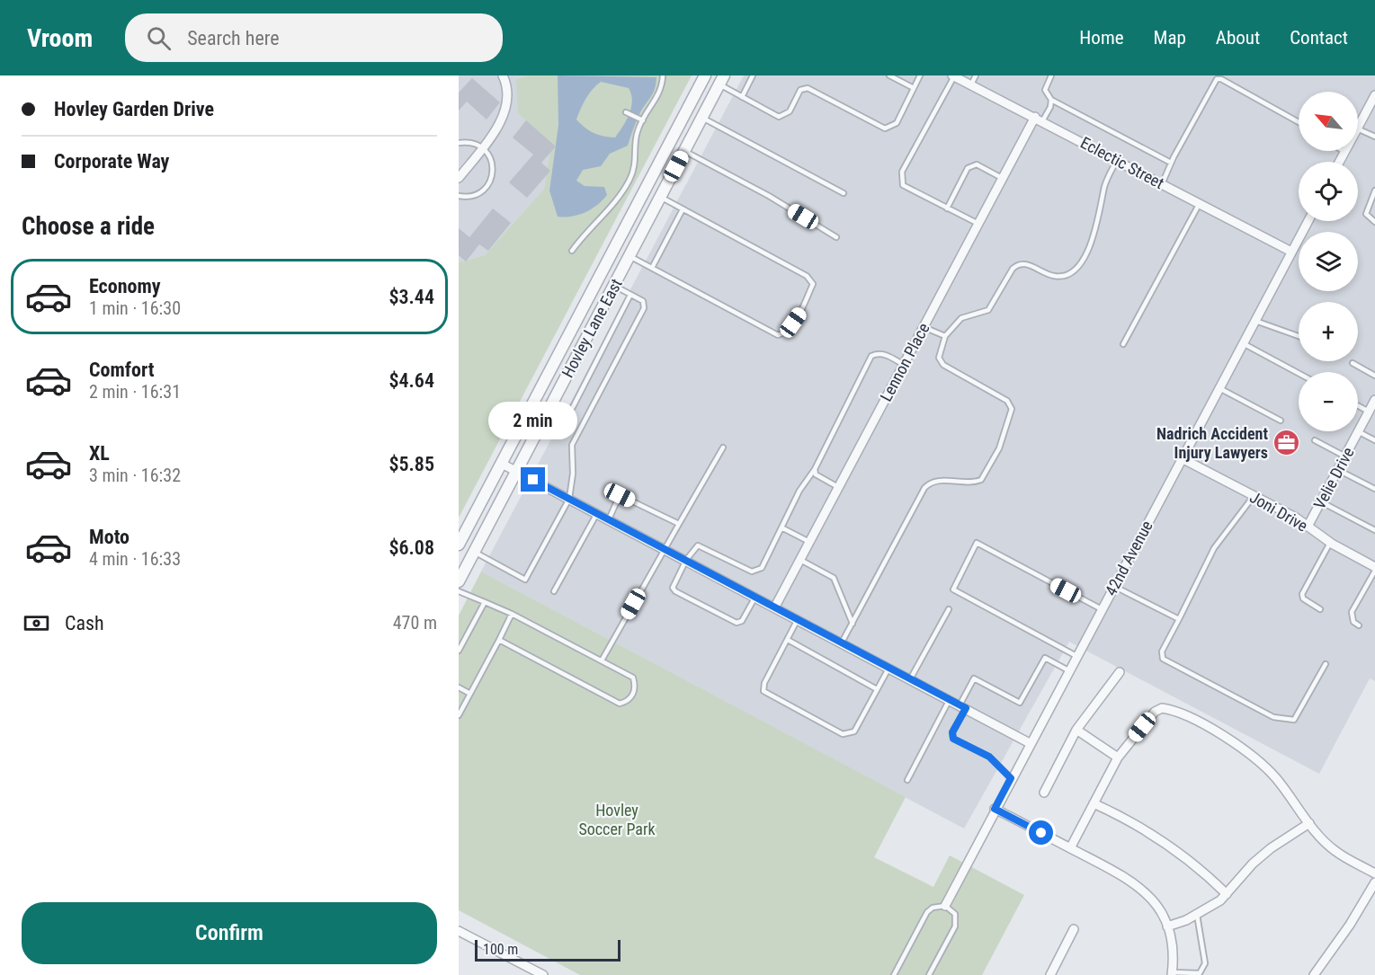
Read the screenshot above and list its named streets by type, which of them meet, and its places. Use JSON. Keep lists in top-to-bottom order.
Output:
{
  "streets": {
    "street": [
      "Eclectic Street",
      "Hovley Lane East",
      "Lennon Place",
      "Velie Drive",
      "Joni Drive",
      "42nd Avenue"
    ]
  },
  "crossings": [
    ["Eclectic Street", "Lennon Place"],
    ["Eclectic Street", "42nd Avenue"],
    ["Velie Drive", "Joni Drive"],
    ["Joni Drive", "42nd Avenue"]
  ],
  "parks": ["Hovley Soccer Park"],
  "places": {
    "office": ["Nadrich Accident Injury Lawyers"]
  },
  "scale_bar": "100 m",
  "north": "top left",
  "page": {
    "header": "Vroom",
    "search": "Search here",
    "nav": [
      "Home",
      "Map",
      "About",
      "Contact"
    ],
    "banner": ["Hovley Garden Drive", "Corporate Way"],
    "map_buttons": ["+", "−"],
    "heading": "Choose a ride",
    "list": [
      {
        "name": "Economy",
        "note": "1 min · 16:30",
        "value": "$3.44"
      },
      {
        "name": "Comfort",
        "note": "2 min · 16:31",
        "value": "$4.64"
      },
      {
        "name": "XL",
        "note": "3 min · 16:32",
        "value": "$5.85"
      },
      {
        "name": "Moto",
        "note": "4 min · 16:33",
        "value": "$6.08"
      }
    ],
    "bubble": "2 min",
    "pay": ["Cash", "470 m"],
    "buttons": "Confirm",
    "scale": "100 m"
  }
}
